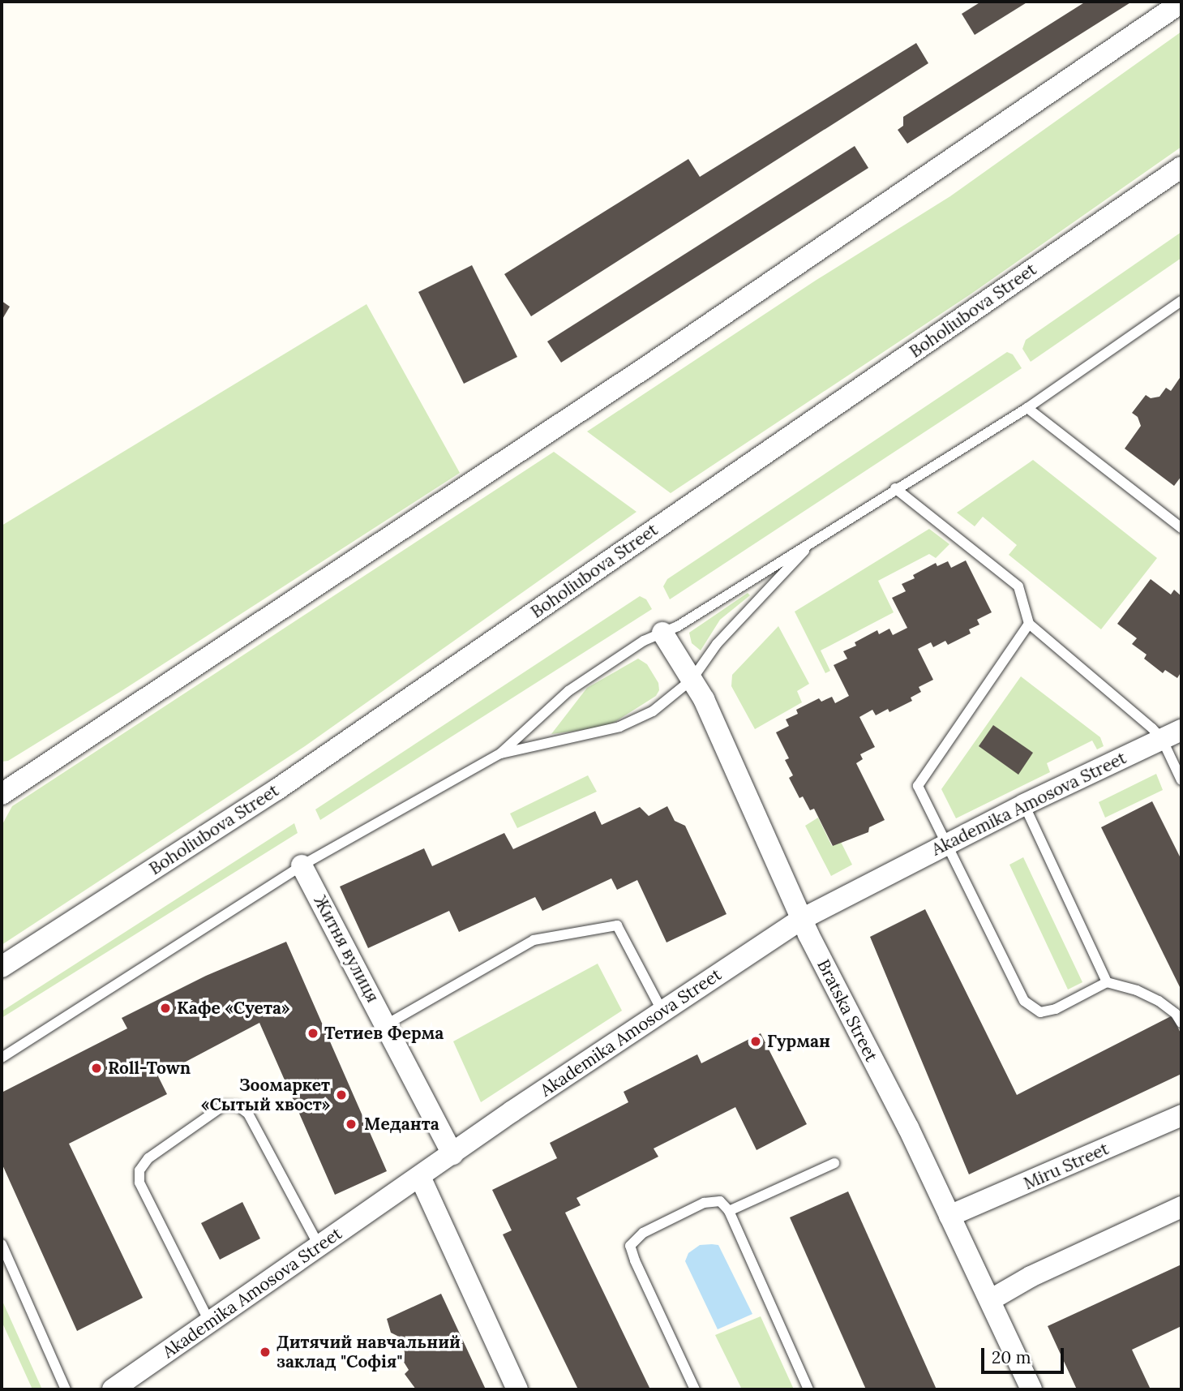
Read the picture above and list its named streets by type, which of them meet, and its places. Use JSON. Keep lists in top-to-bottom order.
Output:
{
  "streets": {
    "street": [
      "Boholiubova Street",
      "Akademika Amosova Street",
      "Житня вулиця",
      "Bratska Street",
      "Miru Street"
    ]
  },
  "crossings": [
    ["Akademika Amosova Street", "Житня вулиця"],
    ["Akademika Amosova Street", "Bratska Street"],
    ["Bratska Street", "Miru Street"]
  ],
  "places": [
    "Кафе «Суета»",
    "Тетиев Ферма",
    "Гурман",
    "Roll-Town",
    "Зоомаркет «Сытый хвост»",
    "Меданта",
    "Дитячий навчальний заклад \"Софія\""
  ],
  "scale_bar": "20 m"
}
